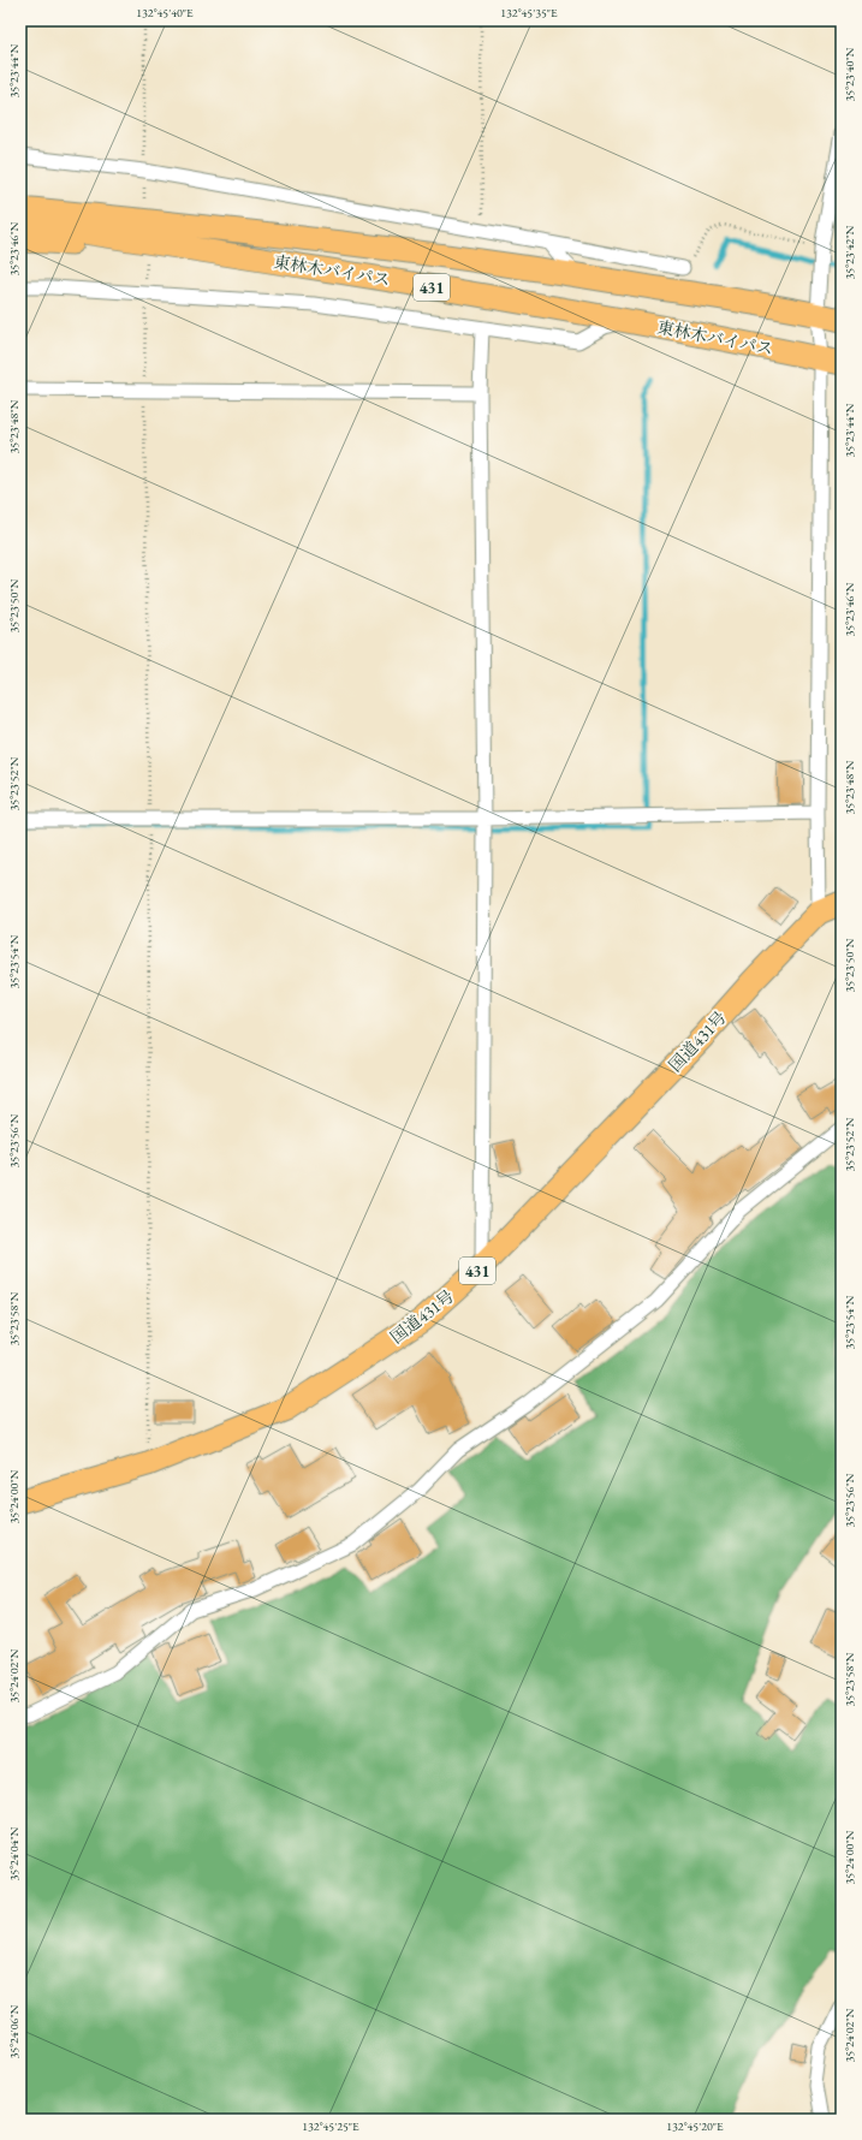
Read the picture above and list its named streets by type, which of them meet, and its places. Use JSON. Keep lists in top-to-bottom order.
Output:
{
  "streets": {
    "highway": ["東林木バイパス", "431", "国道431号"]
  },
  "coordinates": [
    "132°45'40\"E",
    "132°45'35\"E",
    "35°23'44\"N",
    "35°23'40\"N",
    "35°23'46\"N",
    "35°23'42\"N",
    "35°23'48\"N",
    "35°23'50\"N",
    "35°23'52\"N",
    "35°23'54\"N",
    "35°23'56\"N",
    "35°23'58\"N",
    "35°24'00\"N",
    "35°24'02\"N",
    "35°24'04\"N",
    "35°24'06\"N",
    "132°45'25\"E",
    "132°45'20\"E"
  ]
}
